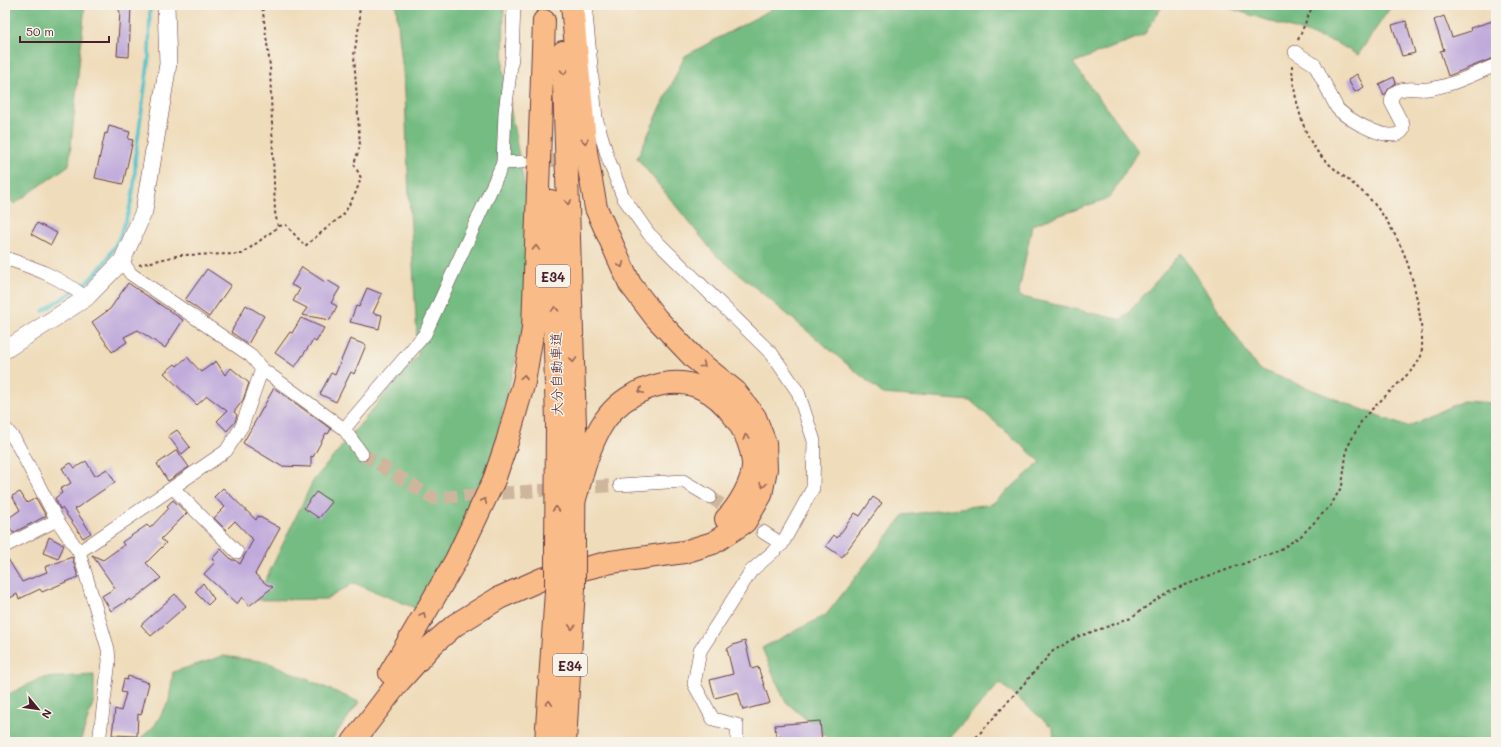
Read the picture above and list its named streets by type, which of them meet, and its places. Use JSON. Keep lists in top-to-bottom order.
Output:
{
  "streets": {
    "highway": ["E34", "大分自動車道"]
  },
  "scale_bar": "50 m",
  "north": "bottom right"
}
